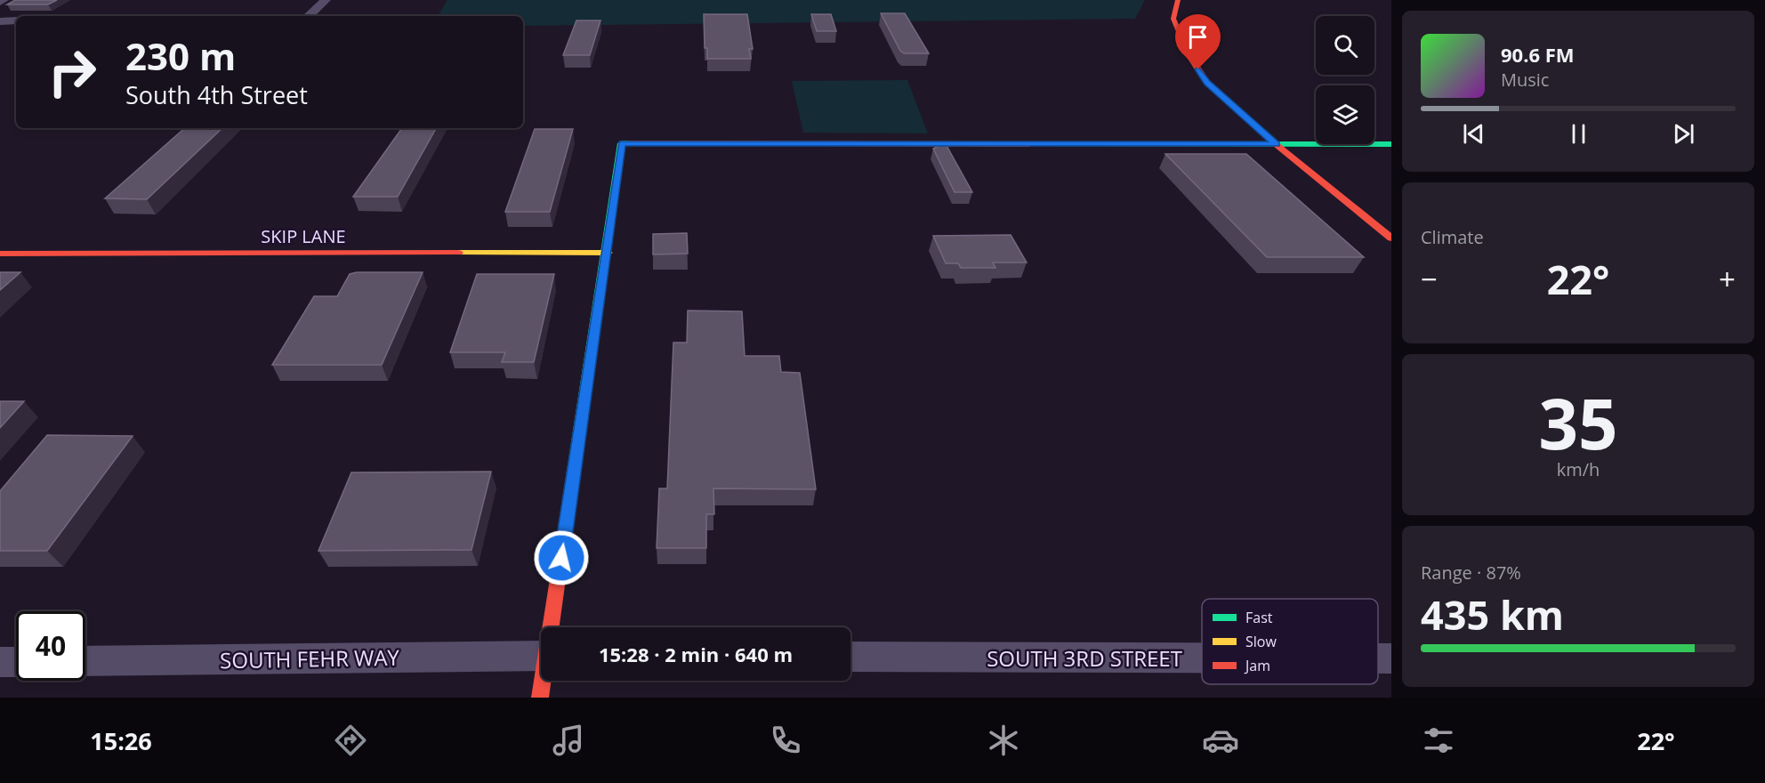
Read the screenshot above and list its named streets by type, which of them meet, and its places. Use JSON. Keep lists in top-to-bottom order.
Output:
{
  "streets": {
    "street": ["SKIP LANE", "SOUTH 3RD STREET", "SOUTH FEHR WAY"]
  },
  "legend": ["Fast", "Slow", "Jam"],
  "page": {
    "turn": ["230 m", "South 4th Street"],
    "song": ["90.6 FM", "Music"],
    "tile": [
      "Climate",
      ["35", "km/h"],
      ["Range · 87%", "435 km"]
    ],
    "heat": ["−", "22°", "+"],
    "limit": "40",
    "trip": "15:28 · 2 min · 640 m",
    "tabs": ["15:26", "22°"]
  }
}
